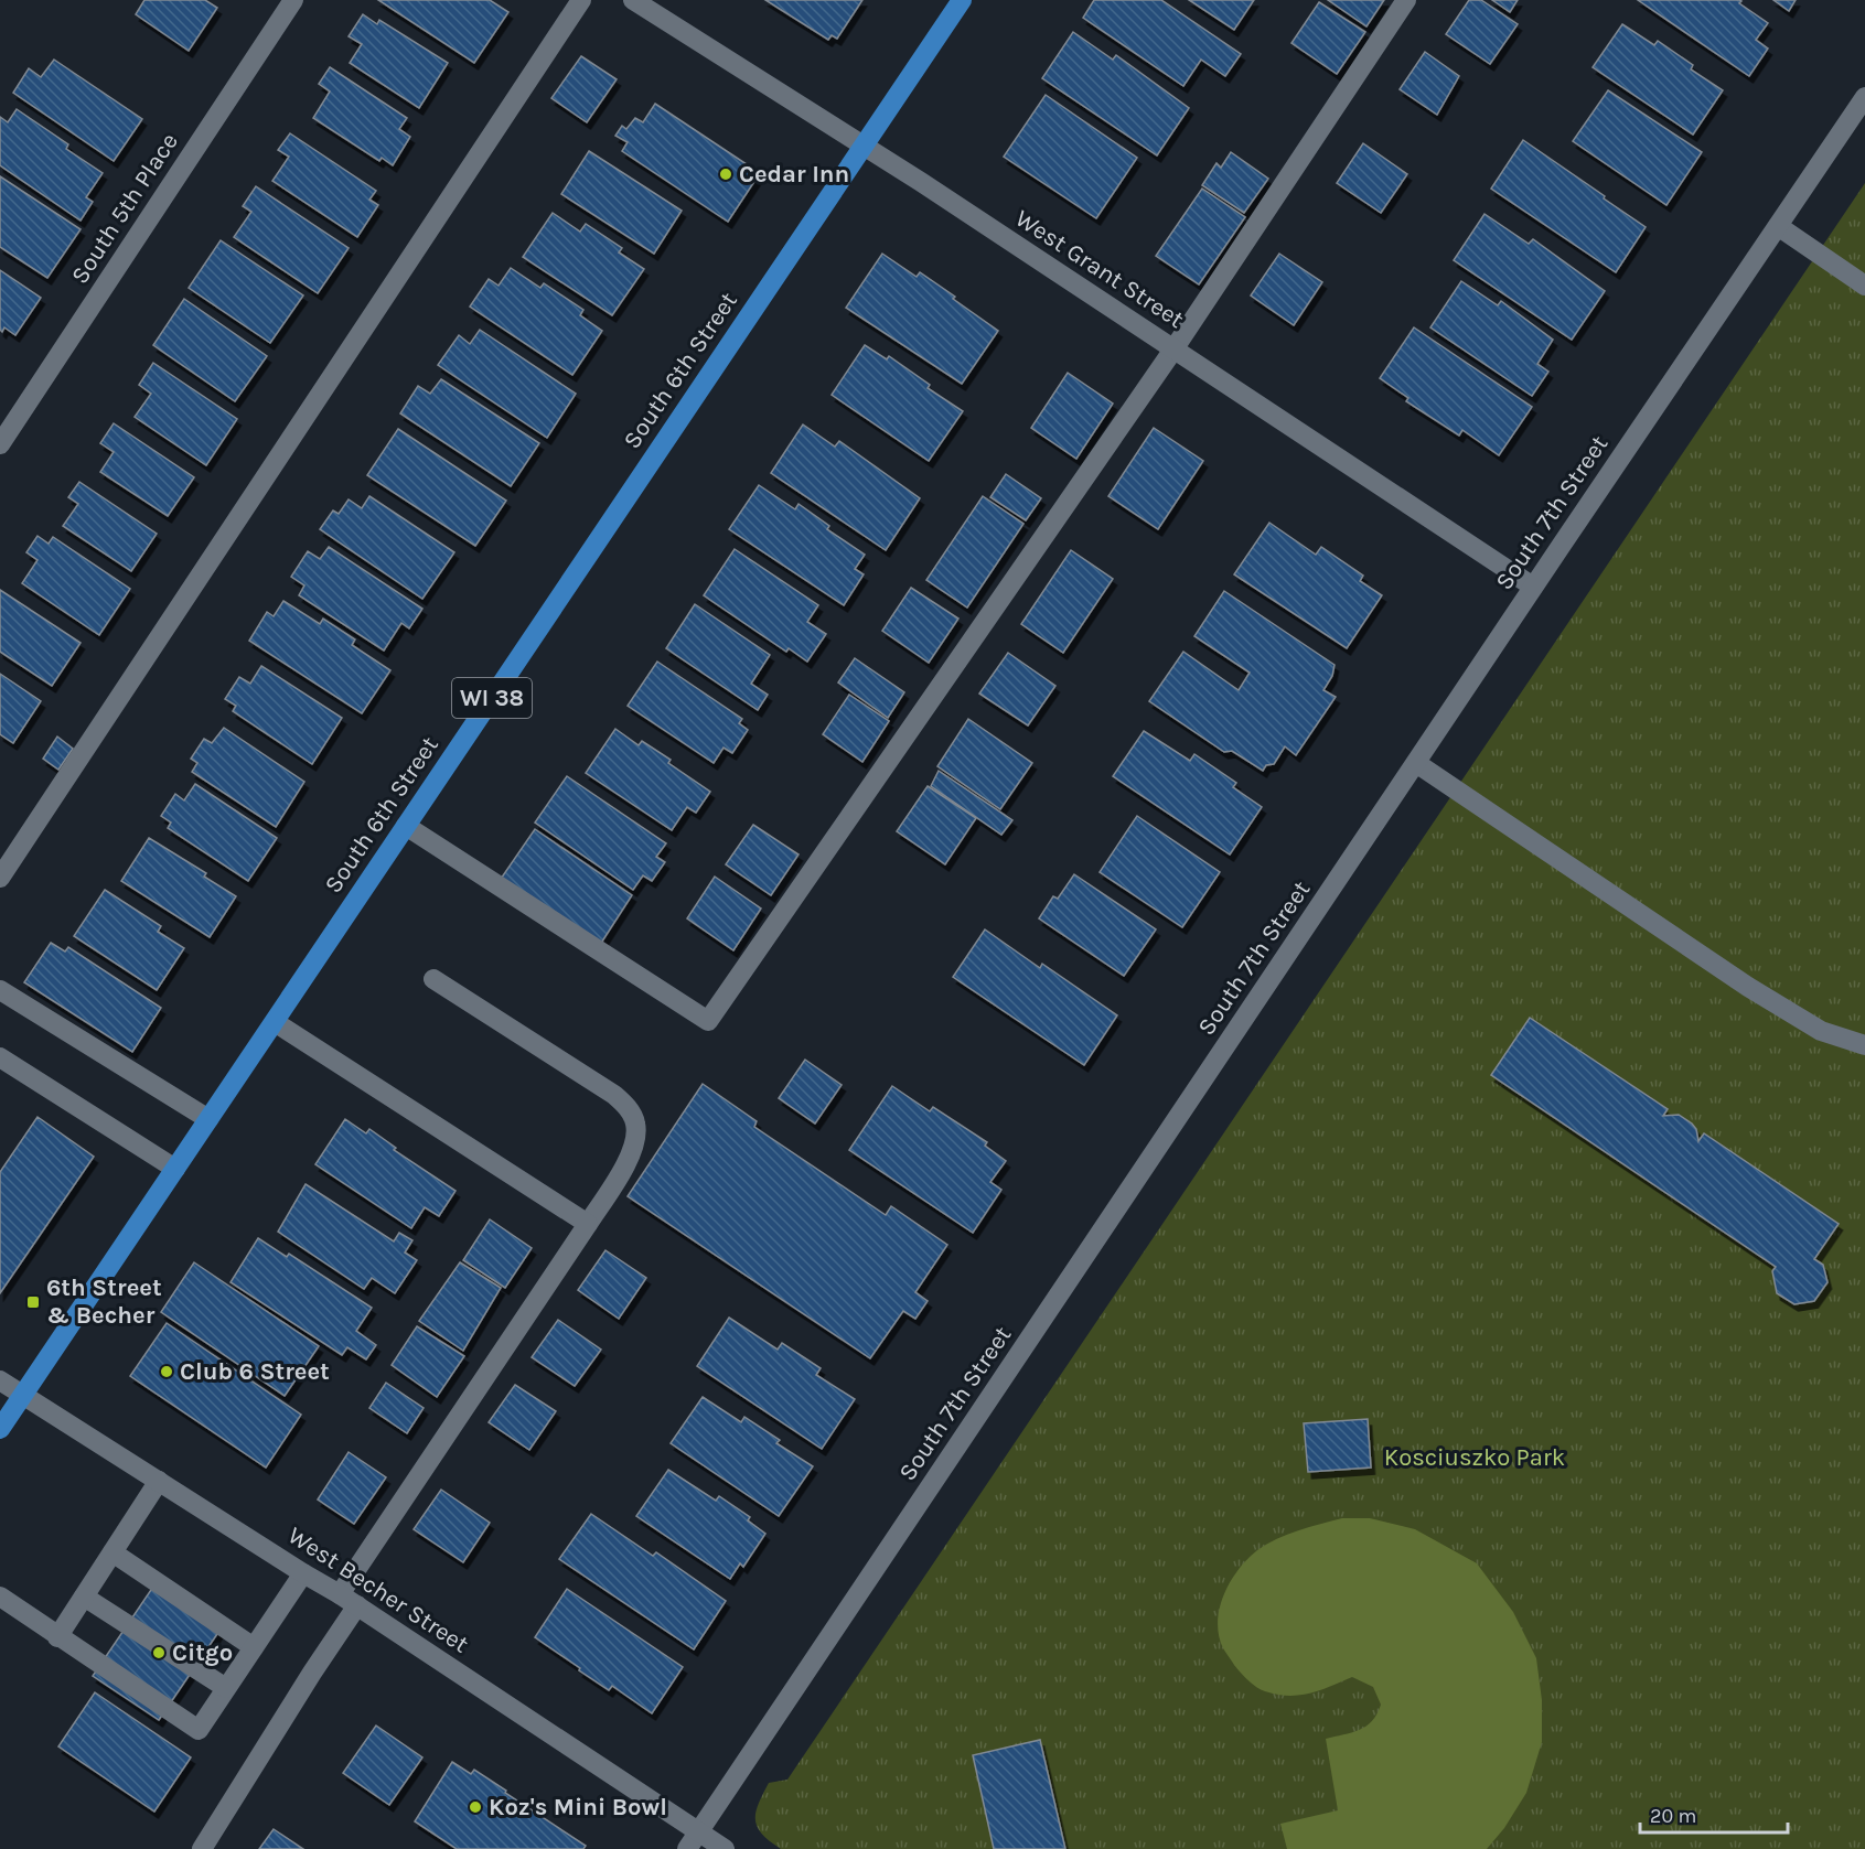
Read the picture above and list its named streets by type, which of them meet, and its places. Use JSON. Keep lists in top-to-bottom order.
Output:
{
  "streets": {
    "main road": ["South 6th Street", "WI 38"],
    "street": [
      "South 5th Place",
      "West Grant Street",
      "South 7th Street",
      "West Becher Street"
    ]
  },
  "crossings": [
    ["West Grant Street", "South 6th Street"],
    ["West Grant Street", "South 7th Street"],
    ["South 6th Street", "West Becher Street"],
    ["South 7th Street", "West Becher Street"]
  ],
  "parks": ["Kosciuszko Park"],
  "places": {
    "other": [
      "Cedar Inn",
      "Club 6 Street",
      "Citgo",
      "Koz's Mini Bowl"
    ],
    "transit": ["6th Street & Becher"]
  },
  "scale_bar": "20 m"
}
